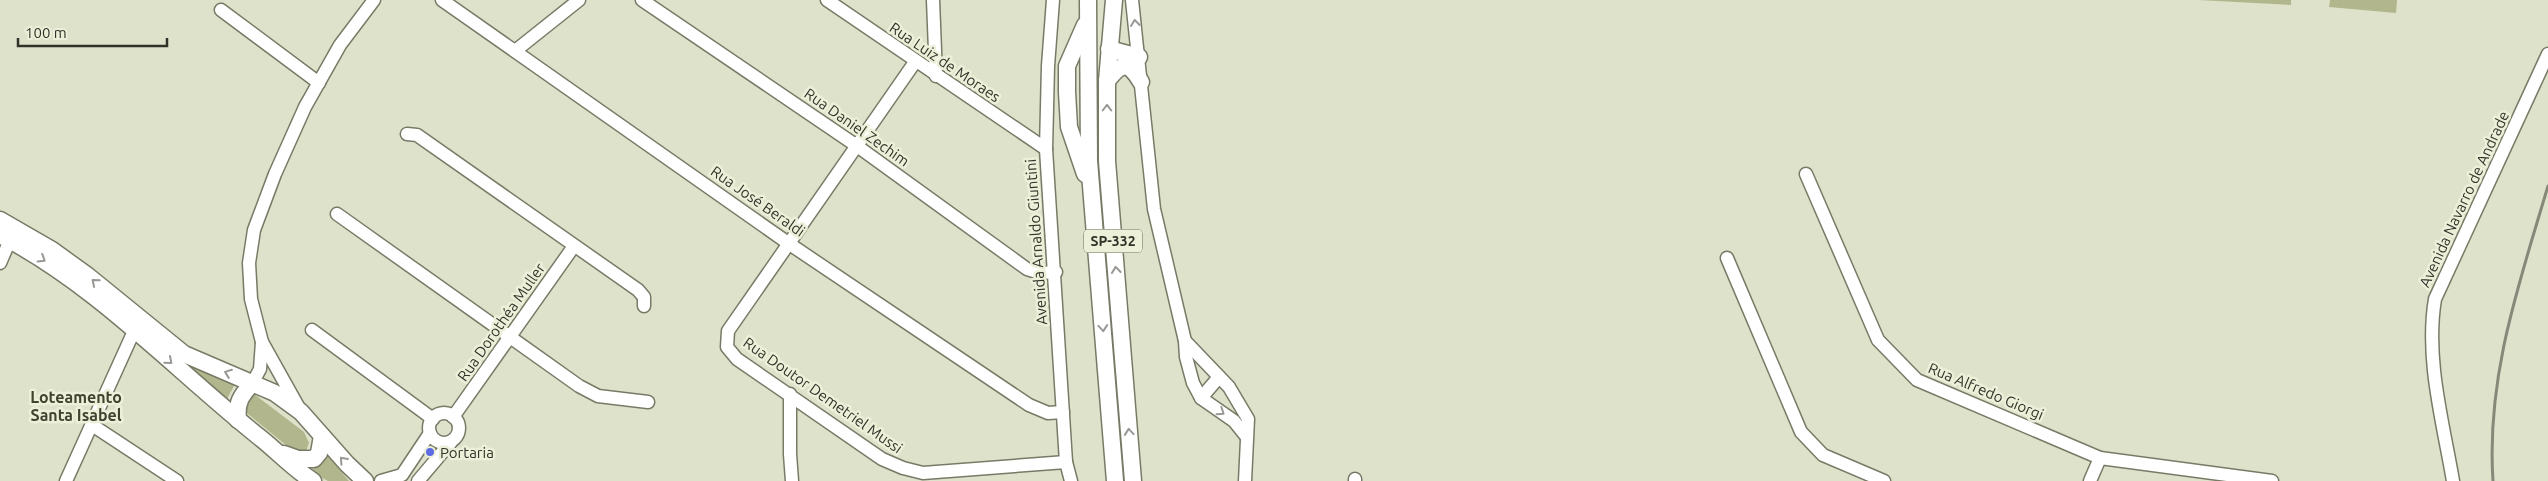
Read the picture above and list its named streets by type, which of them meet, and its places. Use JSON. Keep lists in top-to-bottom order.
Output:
{
  "streets": {
    "main road": ["SP-332"],
    "street": [
      "Rua Luiz de Moraes",
      "Rua Daniel Zechim",
      "Avenida Navarro de Andrade",
      "Rua José Beraldi",
      "Avenida Arnaldo Giuntini",
      "Rua Dorothéa Muller",
      "Rua Alfredo Giorgi",
      "Rua Doutor Demetriel Mussi"
    ]
  },
  "crossings": [
    ["Rua Luiz de Moraes", "Avenida Arnaldo Giuntini"],
    ["Rua Luiz de Moraes", "Rua Doutor Demetriel Mussi"],
    ["Rua Daniel Zechim", "Avenida Arnaldo Giuntini"],
    ["Rua Daniel Zechim", "Rua Doutor Demetriel Mussi"],
    ["Rua José Beraldi", "Avenida Arnaldo Giuntini"],
    ["Rua José Beraldi", "Rua Doutor Demetriel Mussi"],
    ["Avenida Arnaldo Giuntini", "Rua Doutor Demetriel Mussi"]
  ],
  "districts": ["Loteamento Santa Isabel"],
  "places": ["Portaria"],
  "scale_bar": "100 m"
}
